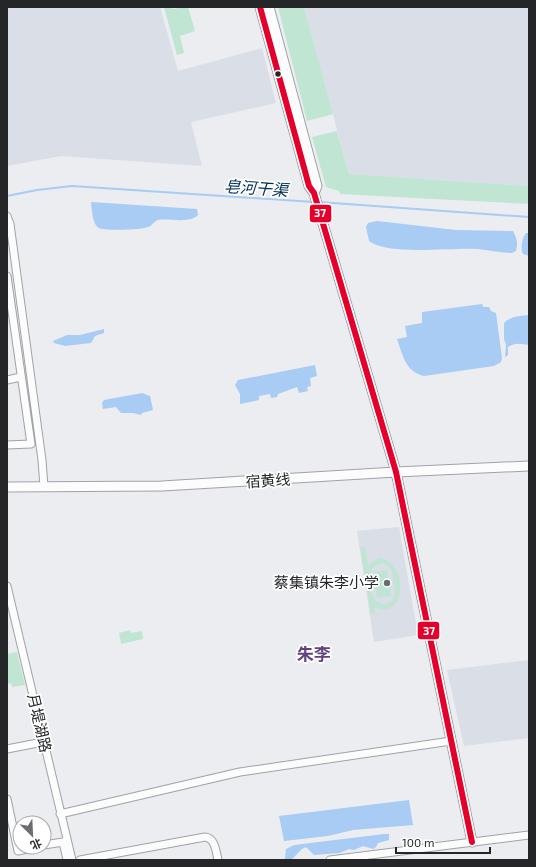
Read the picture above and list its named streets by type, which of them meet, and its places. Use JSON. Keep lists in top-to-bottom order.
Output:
{
  "streets": {
    "main road": ["宿黄线"],
    "street": ["月堤湖路"]
  },
  "districts": ["朱李"],
  "water": ["皂河干渠"],
  "places": ["蔡集镇朱李小学"],
  "lines": ["transit line 37"],
  "scale_bar": "100 m",
  "north": "bottom right"
}
